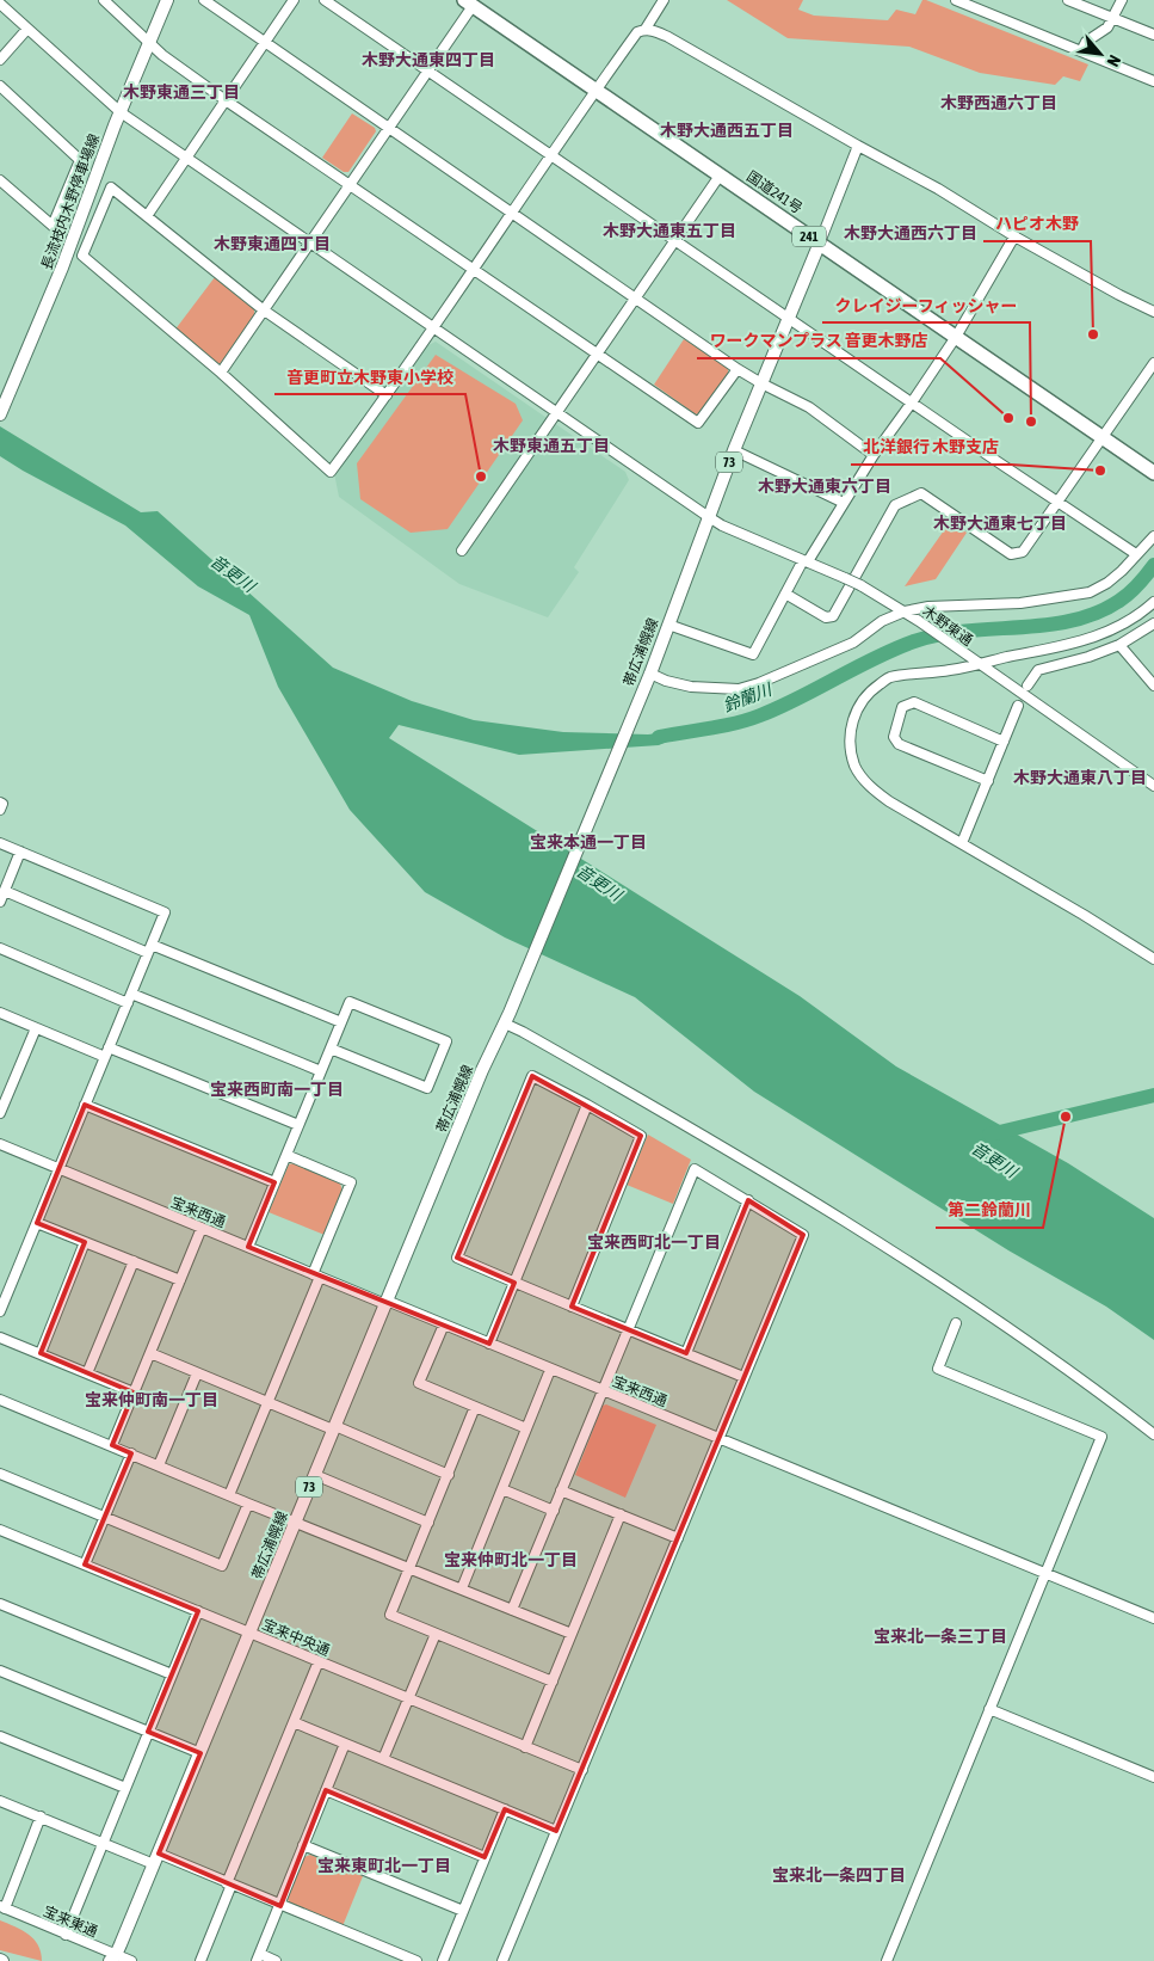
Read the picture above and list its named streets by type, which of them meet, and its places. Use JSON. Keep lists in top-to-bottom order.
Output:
{
  "streets": {
    "highway": ["国道241号", "241"],
    "main road": ["長流枝内木野停車場線", "73", "帯広浦幌線"],
    "street": [
      "木野東通",
      "宝来西通",
      "宝来中央通",
      "宝来東通"
    ]
  },
  "crossings": [
    ["国道241号", "帯広浦幌線"],
    ["長流枝内木野停車場線", "木野東通"],
    ["木野東通", "帯広浦幌線"],
    ["帯広浦幌線", "宝来西通"],
    ["帯広浦幌線", "宝来中央通"],
    ["帯広浦幌線", "宝来東通"]
  ],
  "districts": [
    "木野大通東四丁目",
    "木野東通三丁目",
    "木野西通六丁目",
    "木野大通西五丁目",
    "木野大通東五丁目",
    "木野大通西六丁目",
    "木野東通四丁目",
    "木野東通五丁目",
    "木野大通東六丁目",
    "木野大通東七丁目",
    "木野大通東八丁目",
    "宝来本通一丁目",
    "宝来西町南一丁目",
    "宝来西町北一丁目",
    "宝来仲町南一丁目",
    "宝来仲町北一丁目",
    "宝来北一条三丁目",
    "宝来東町北一丁目",
    "宝来北一条四丁目"
  ],
  "water": ["音更川", "鈴蘭川"],
  "places": [
    "ハピオ木野",
    "ワークマンプラス 音更木野店",
    "クレイジーフィッシャー",
    "北洋銀行 木野支店",
    "音更町立木野東小学校",
    "第二鈴蘭川"
  ],
  "north": "bottom right"
}
